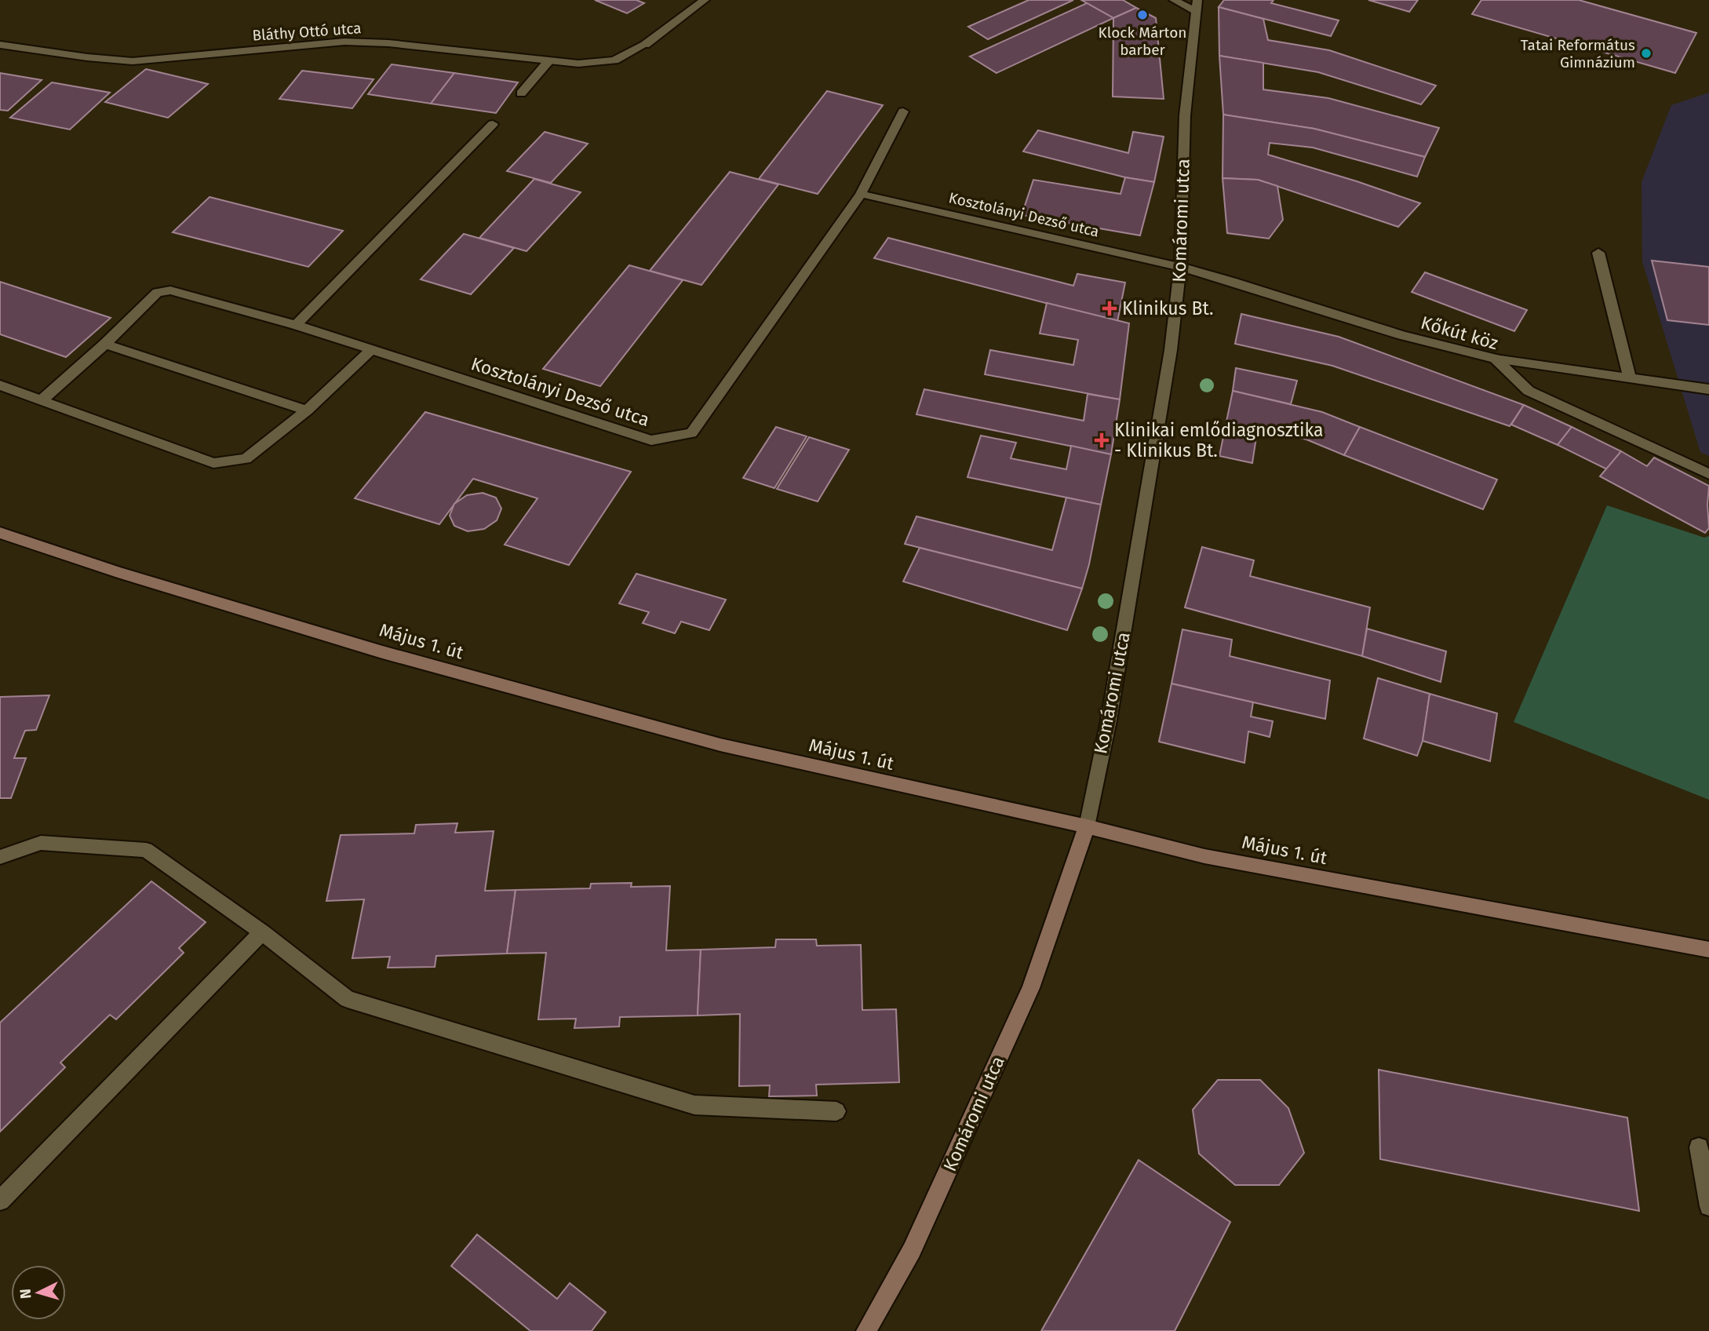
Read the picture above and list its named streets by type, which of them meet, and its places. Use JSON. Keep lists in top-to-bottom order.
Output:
{
  "streets": {
    "main road": ["Komáromi utca", "Május 1. út"],
    "street": ["Bláthy Ottó utca", "Kosztolányi Dezső utca", "Kőkút köz"]
  },
  "crossings": [
    ["Kosztolányi Dezső utca", "Komáromi utca"],
    ["Kosztolányi Dezső utca", "Kőkút köz"],
    ["Komáromi utca", "Kőkút köz"],
    ["Komáromi utca", "Május 1. út"]
  ],
  "places": {
    "other": ["Klock Márton barber", "Tatai Református Gimnázium"],
    "health": ["Klinikus Bt.", "Klinikai emlődiagnosztika - Klinikus Bt."]
  },
  "north": "left"
}
